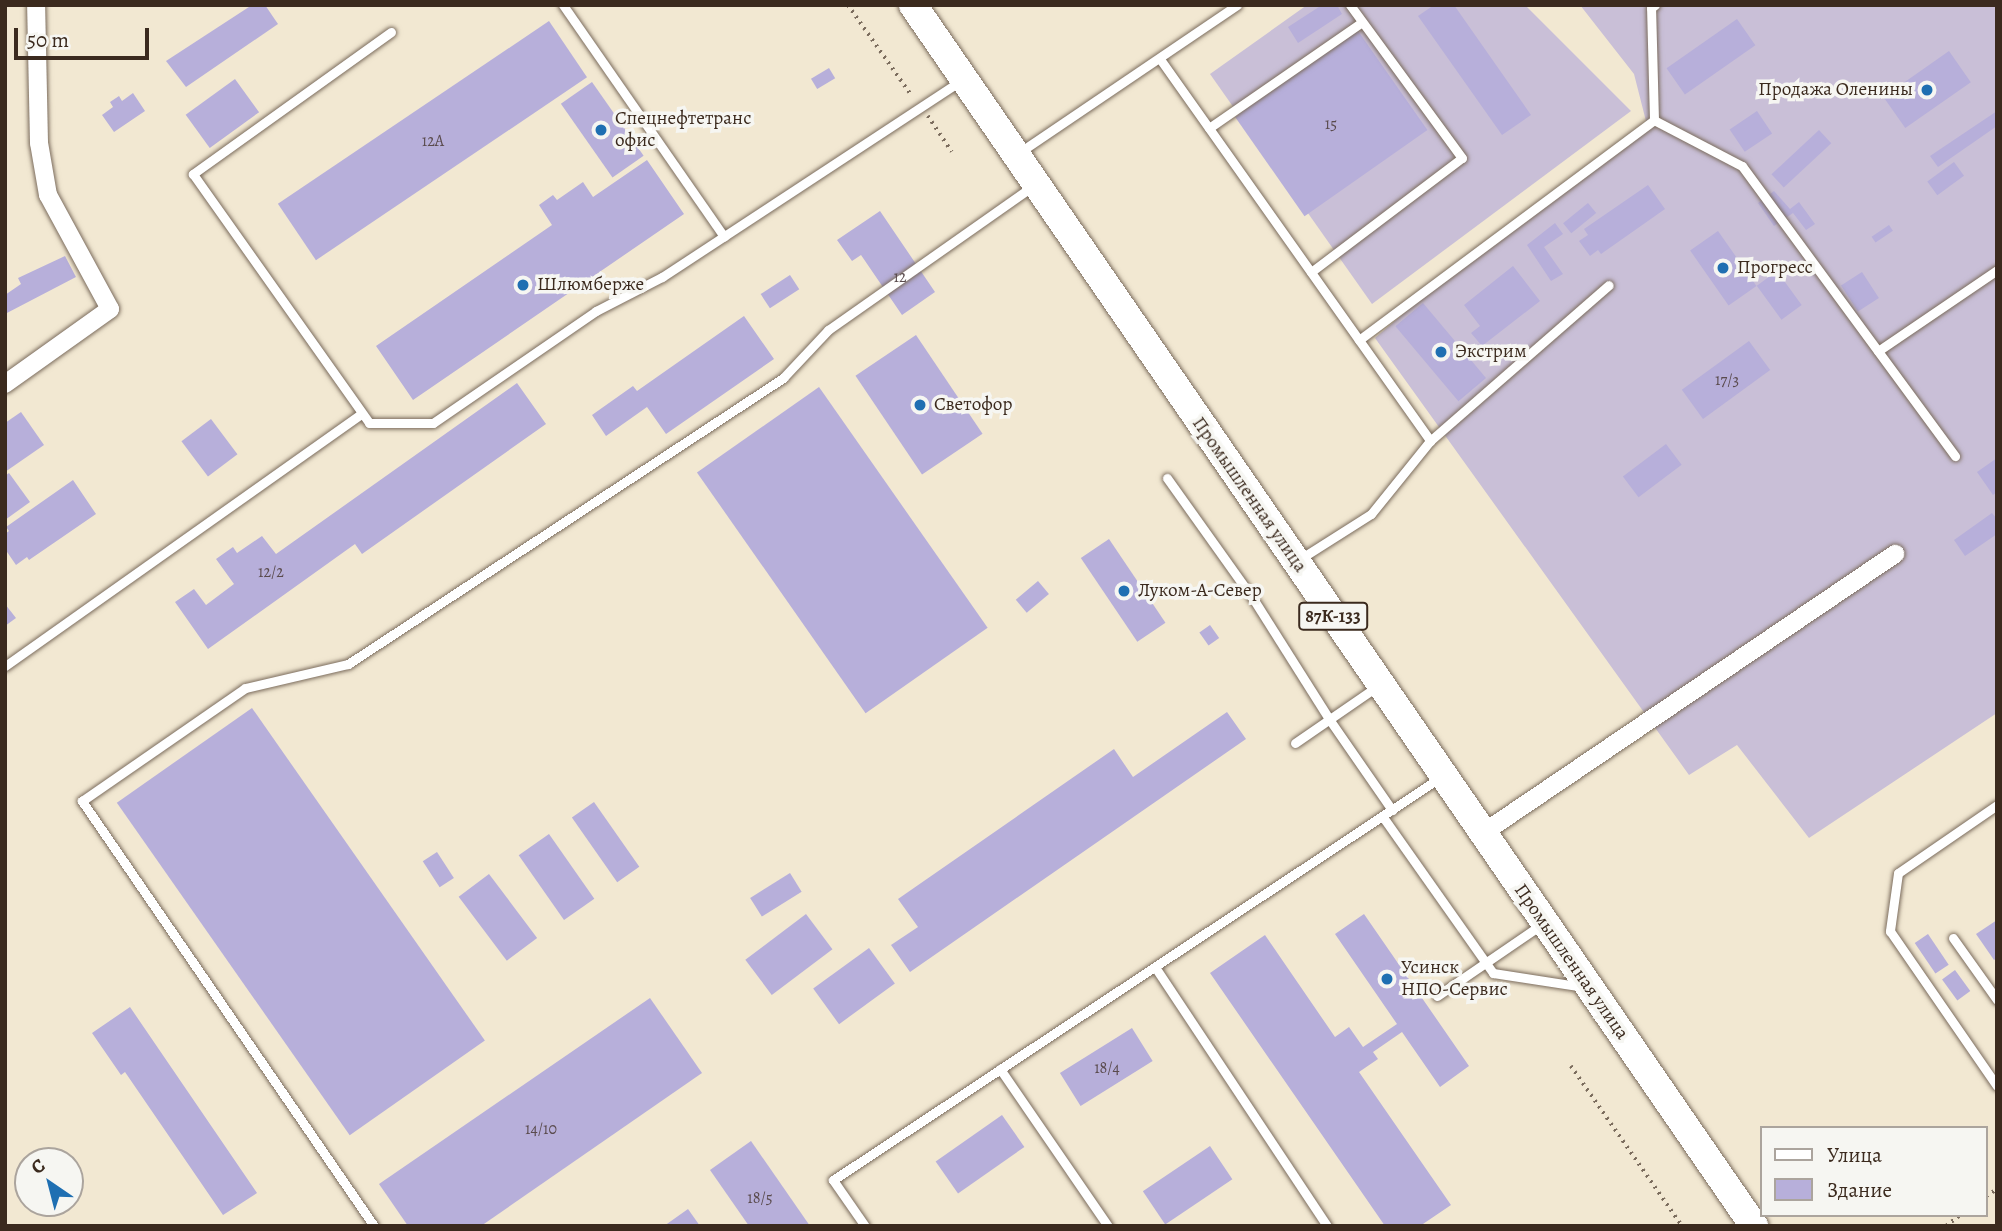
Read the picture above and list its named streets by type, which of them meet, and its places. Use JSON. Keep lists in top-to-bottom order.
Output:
{
  "streets": {
    "main road": ["Промышленная улица", "87К-133"]
  },
  "places": [
    "Продажа Оленины",
    "Спецнефтетранс офис",
    "Прогресс",
    "Шлюмберже",
    "Экстрим",
    "Светофор",
    "Луком-А-Север",
    "Усинск НПО-Сервис"
  ],
  "house_numbers": [
    "15",
    "12А",
    "12",
    "17/3",
    "12/2",
    "18/4",
    "14/10",
    "18/5"
  ],
  "legend": ["Улица", "Здание"],
  "scale_bar": "50 m",
  "north": "top left"
}
